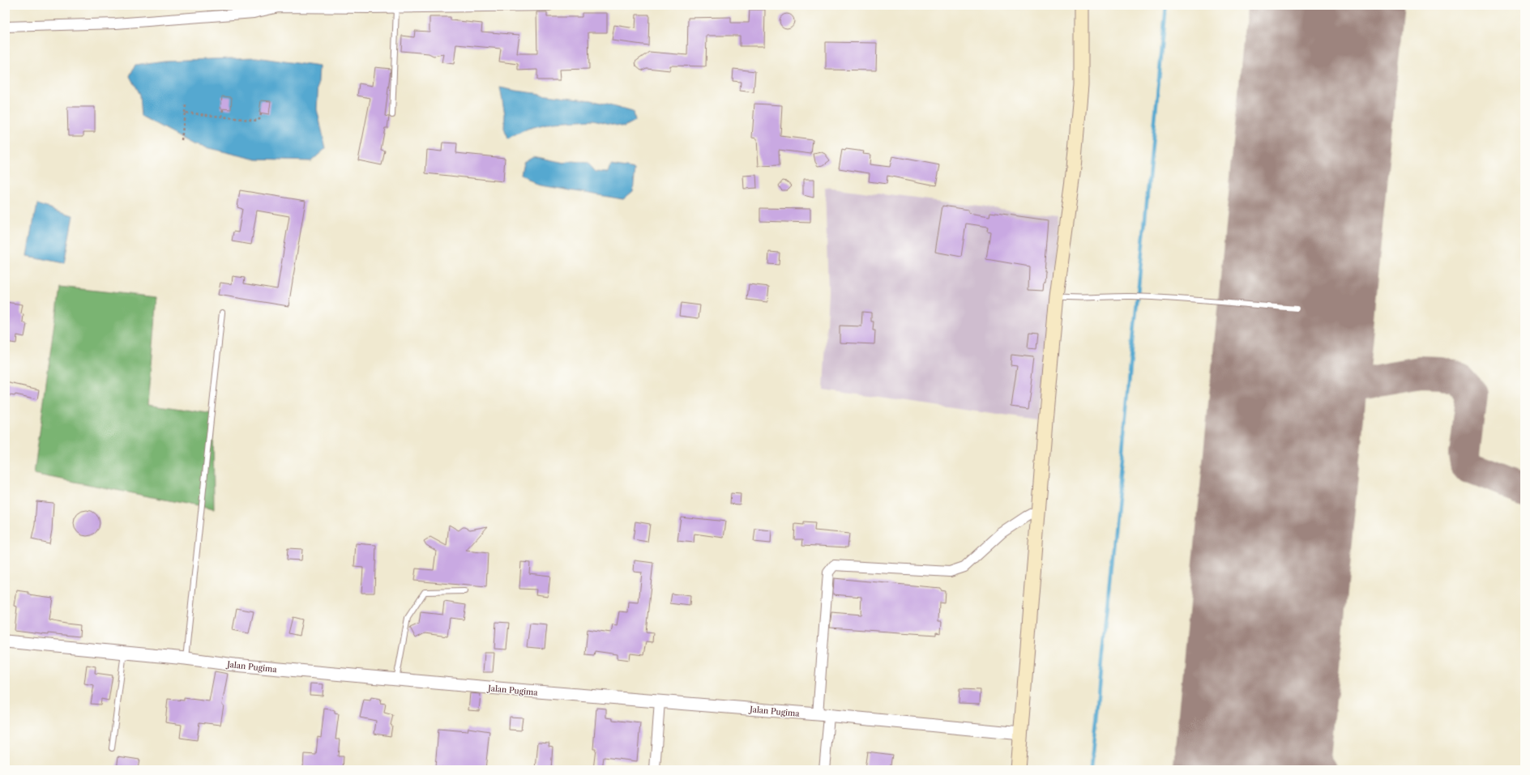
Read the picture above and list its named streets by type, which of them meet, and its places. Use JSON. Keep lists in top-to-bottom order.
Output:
{
  "streets": {
    "street": ["Jalan Pugima"]
  }
}
